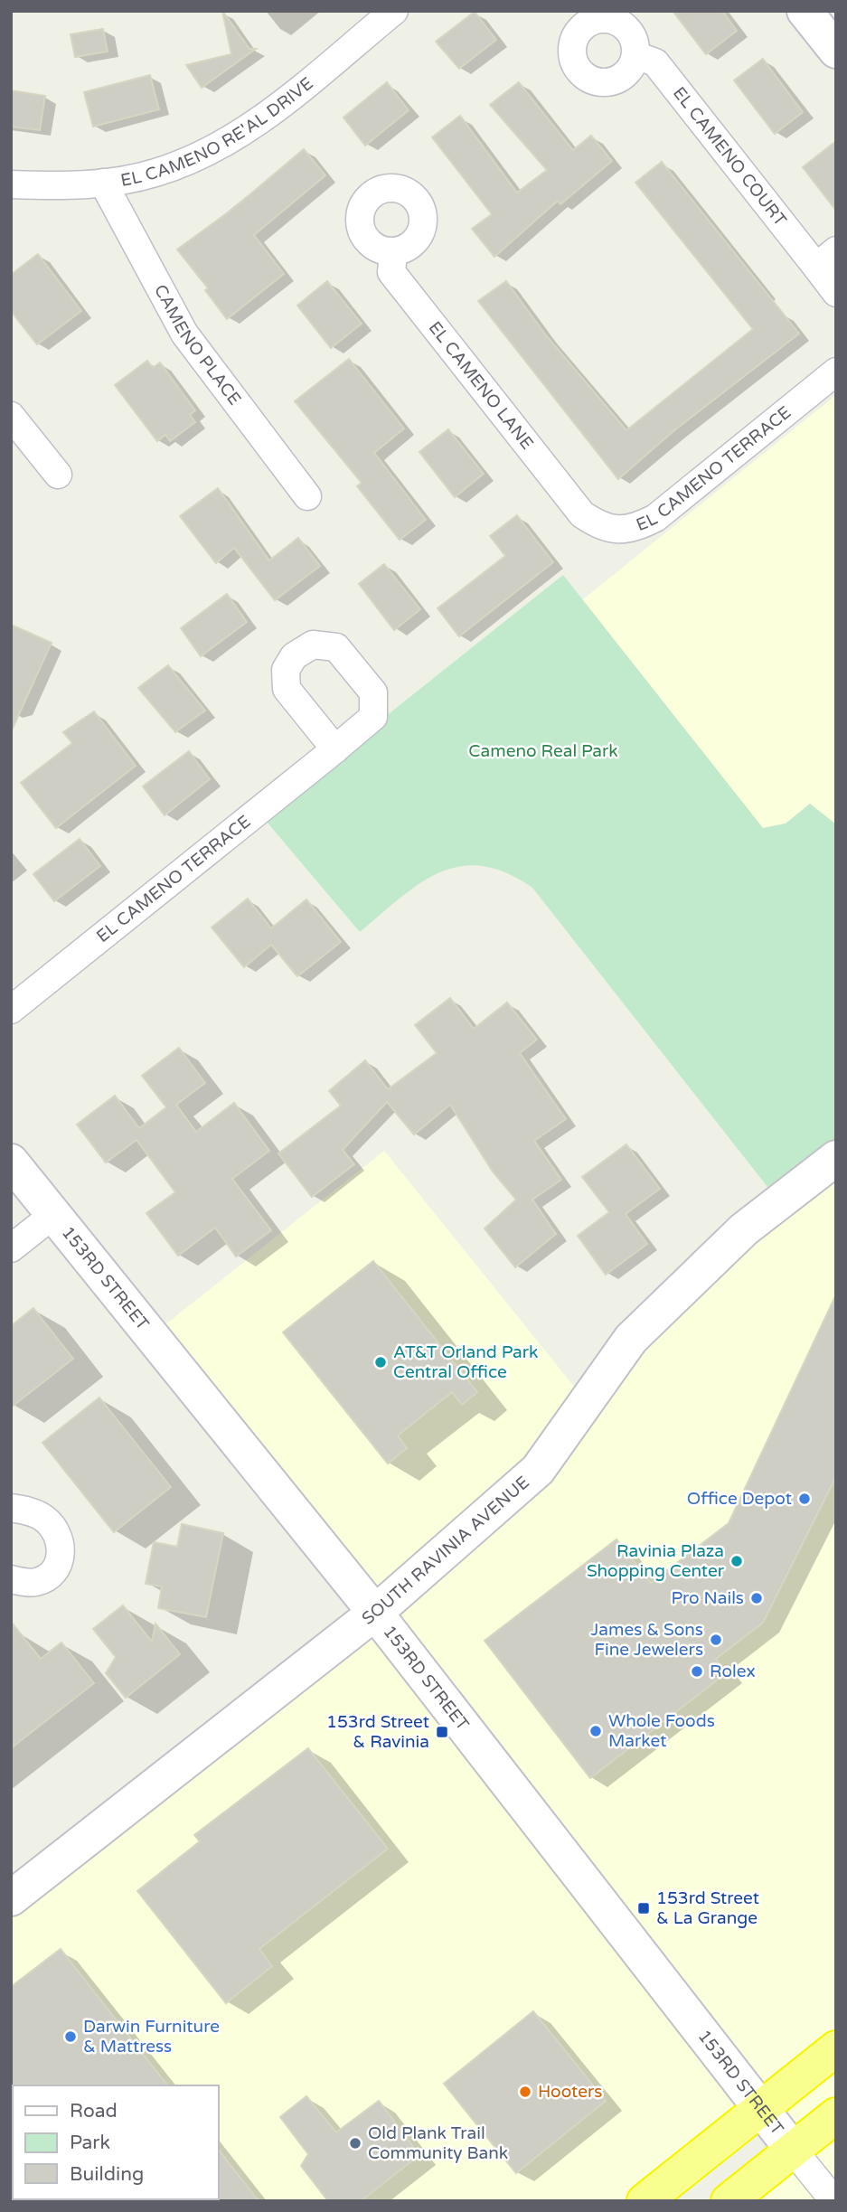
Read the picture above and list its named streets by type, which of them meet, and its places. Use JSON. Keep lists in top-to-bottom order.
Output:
{
  "streets": {
    "street": [
      "EL CAMENO RE'AL DRIVE",
      "EL CAMENO COURT",
      "CAMENO PLACE",
      "EL CAMENO LANE",
      "EL CAMENO TERRACE",
      "153RD STREET",
      "SOUTH RAVINIA AVENUE"
    ]
  },
  "crossings": [
    ["EL CAMENO RE'AL DRIVE", "CAMENO PLACE"],
    ["EL CAMENO LANE", "EL CAMENO TERRACE"],
    ["153RD STREET", "SOUTH RAVINIA AVENUE"]
  ],
  "parks": ["Cameno Real Park"],
  "places": {
    "other": [
      "AT&T Orland Park Central Office",
      "Office Depot",
      "Ravinia Plaza Shopping Center",
      "Pro Nails",
      "James & Sons Fine Jewelers",
      "Rolex",
      "Whole Foods Market",
      "Darwin Furniture & Mattress",
      "Hooters",
      "Old Plank Trail Community Bank"
    ],
    "transit": ["153rd Street & Ravinia", "153rd Street & La Grange"]
  },
  "legend": ["Road", "Park", "Building"]
}
